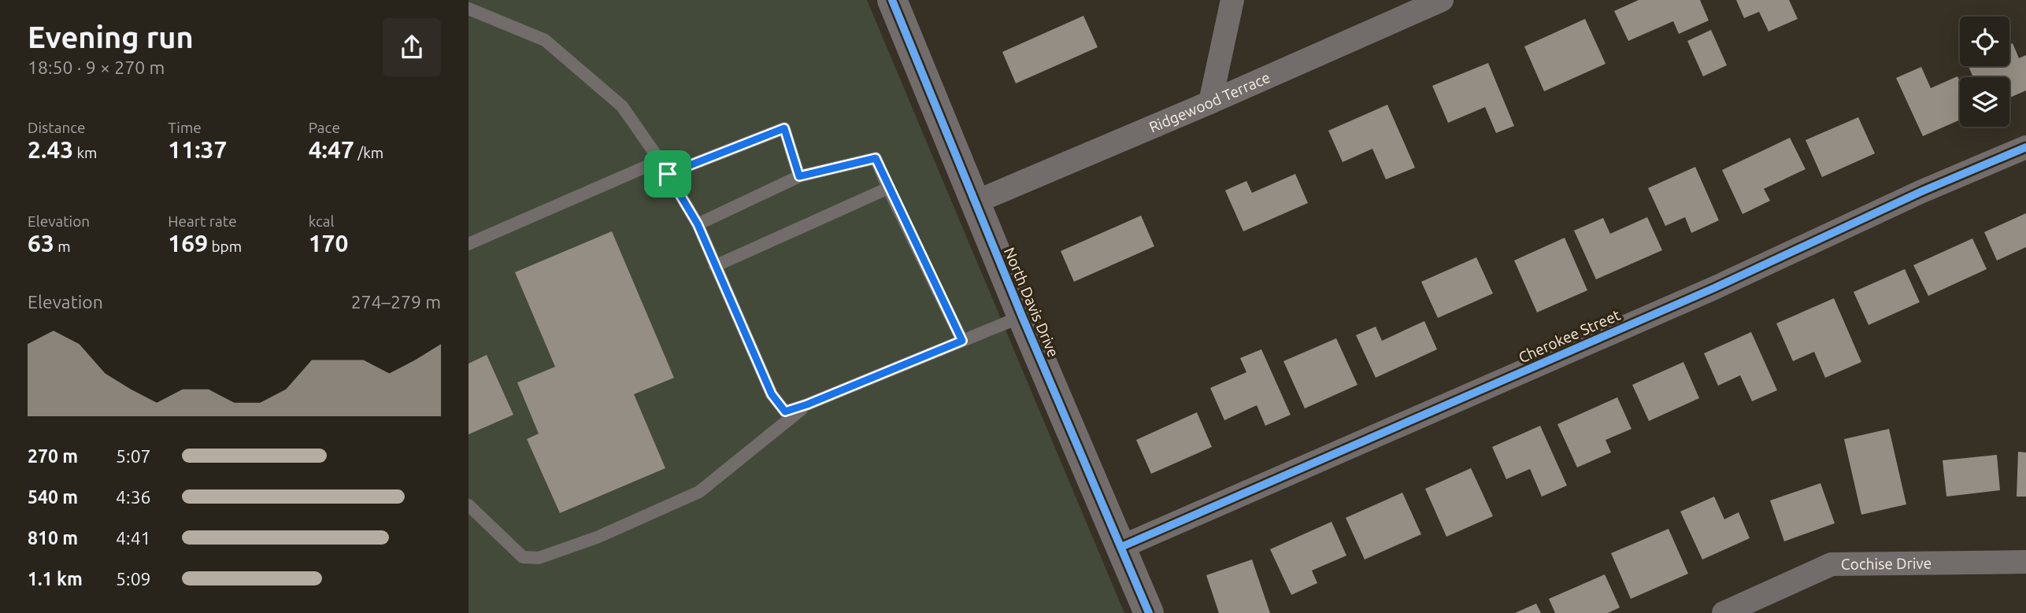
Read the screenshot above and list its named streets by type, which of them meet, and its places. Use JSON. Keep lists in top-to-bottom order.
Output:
{
  "streets": {
    "street": [
      "Ridgewood Terrace",
      "North Davis Drive",
      "Cherokee Street",
      "Cochise Drive"
    ]
  },
  "crossings": [
    ["Ridgewood Terrace", "North Davis Drive"],
    ["North Davis Drive", "Cherokee Street"]
  ],
  "page": {
    "heading": ["Evening run", "18:50 · 9 × 270 m"],
    "stats": [
      ["Distance", "2.43 km"],
      ["Time", "11:37"],
      ["Pace", "4:47 /km"],
      ["Elevation", "63 m"],
      ["Heart rate", "169 bpm"],
      ["kcal", "170"]
    ],
    "chart": ["Elevation", "274–279 m"],
    "list": [
      {
        "name": "270 m",
        "note": "5:07"
      },
      {
        "name": "540 m",
        "note": "4:36"
      },
      {
        "name": "810 m",
        "note": "4:41"
      },
      {
        "name": "1.1 km",
        "note": "5:09"
      }
    ]
  }
}
